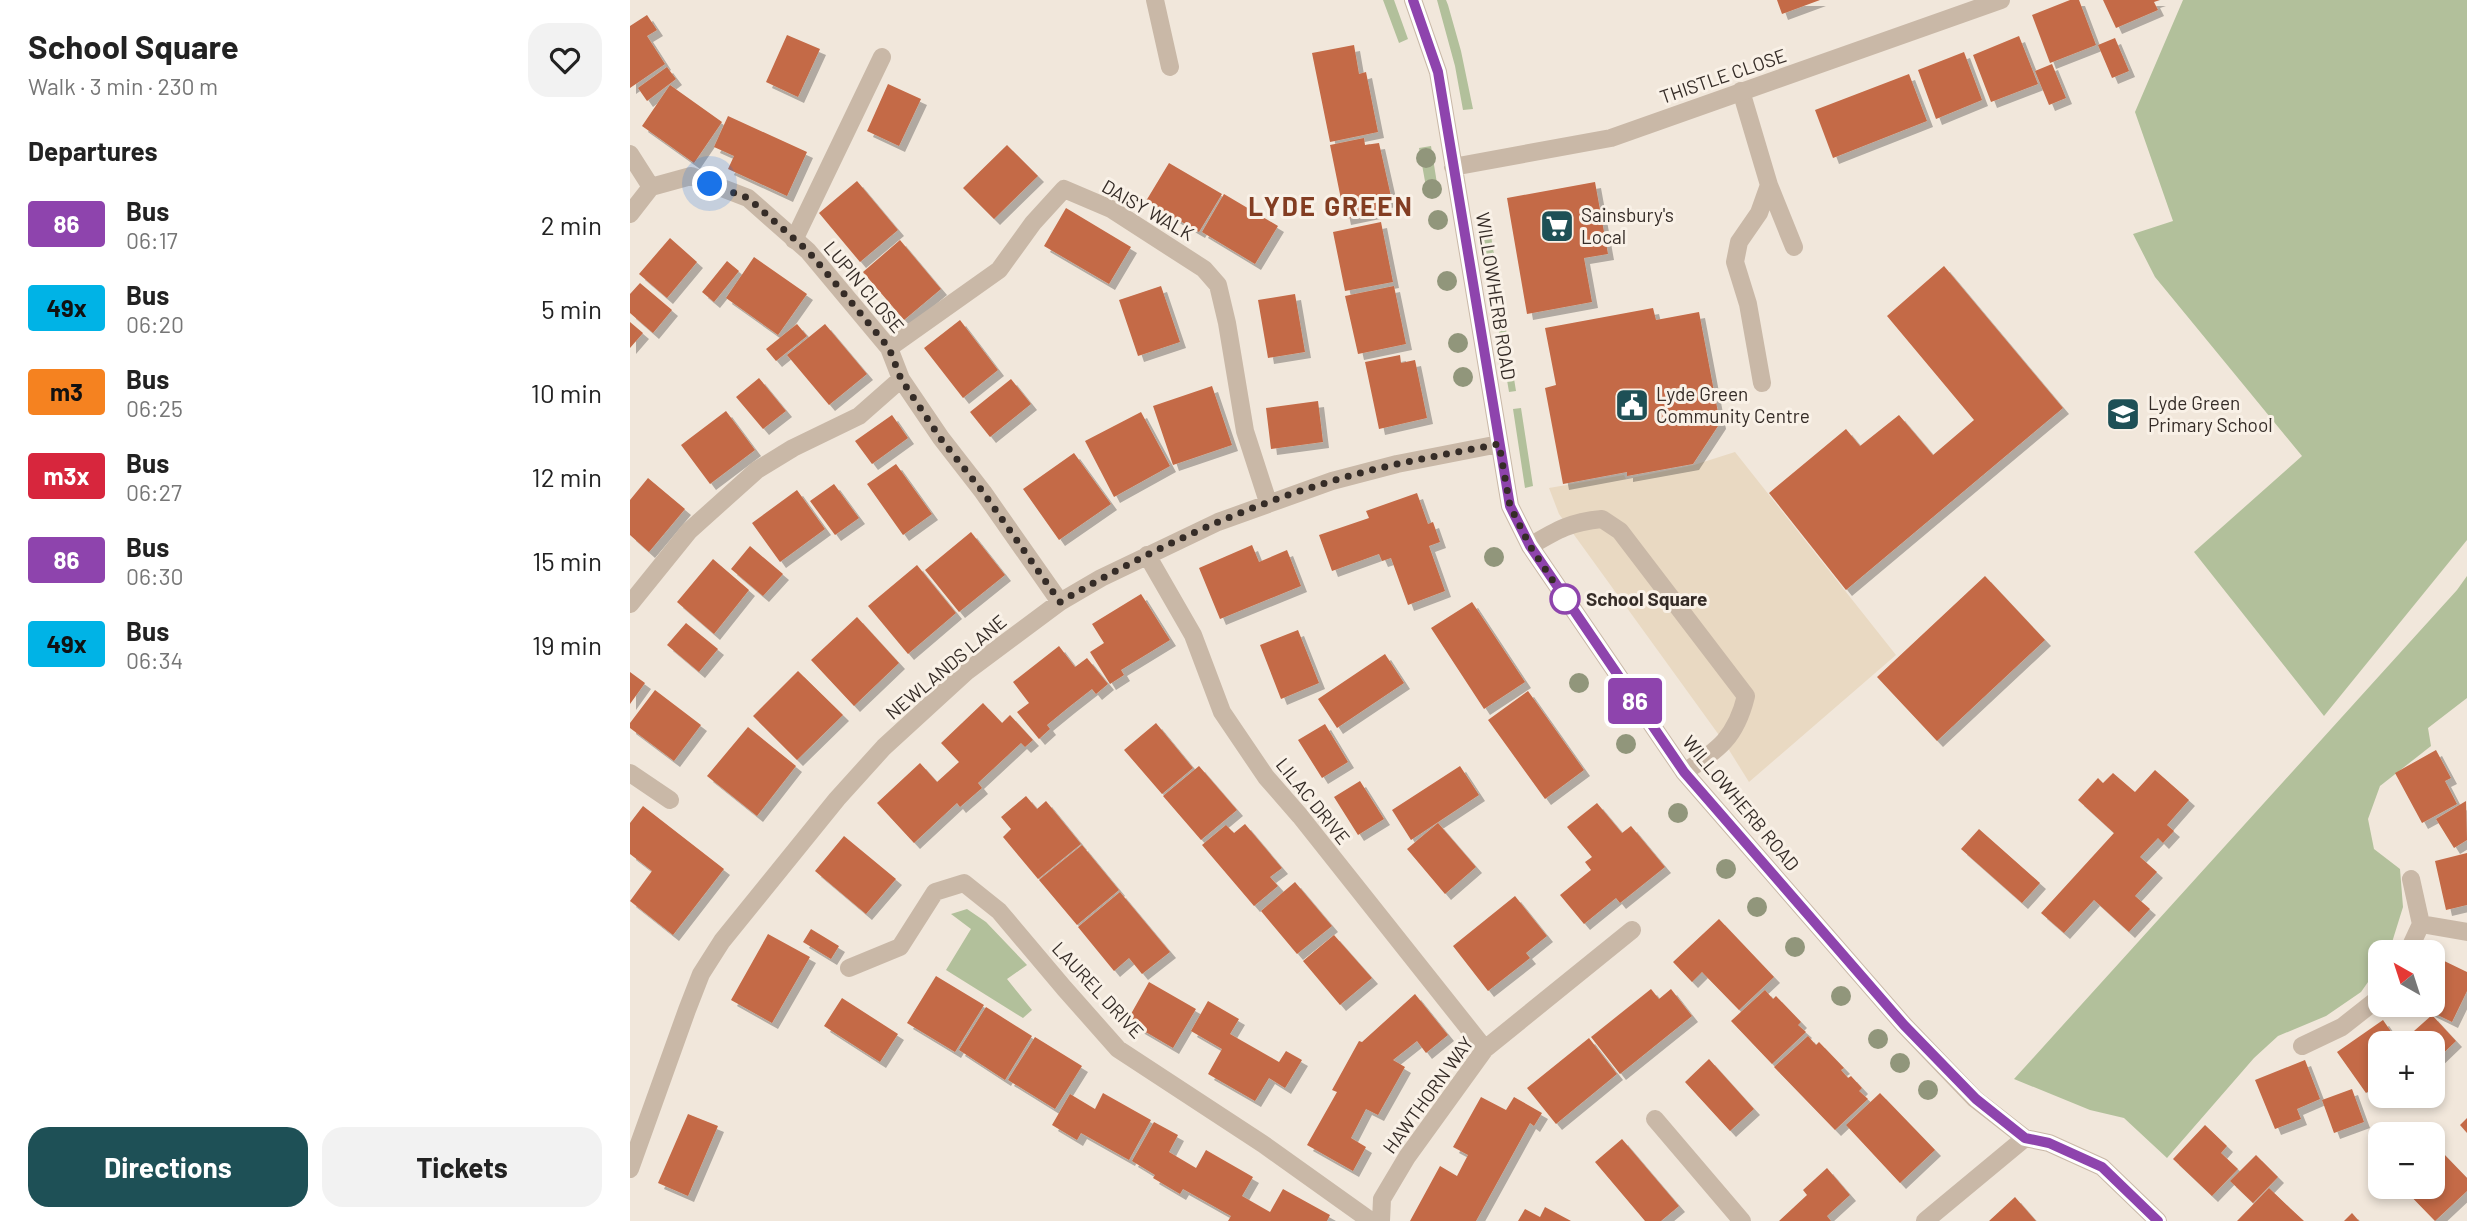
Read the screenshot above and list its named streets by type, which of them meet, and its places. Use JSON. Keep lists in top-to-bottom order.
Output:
{
  "streets": {
    "street": [
      "THISTLE CLOSE",
      "DAISY WALK",
      "LUPIN CLOSE",
      "WILLOWHERB ROAD",
      "NEWLANDS LANE",
      "LILAC DRIVE",
      "LAUREL DRIVE",
      "HAWTHORN WAY"
    ]
  },
  "crossings": [
    ["THISTLE CLOSE", "WILLOWHERB ROAD"],
    ["DAISY WALK", "LUPIN CLOSE"],
    ["DAISY WALK", "NEWLANDS LANE"],
    ["LUPIN CLOSE", "NEWLANDS LANE"],
    ["WILLOWHERB ROAD", "NEWLANDS LANE"],
    ["NEWLANDS LANE", "LILAC DRIVE"],
    ["LILAC DRIVE", "HAWTHORN WAY"]
  ],
  "districts": ["LYDE GREEN"],
  "places": {
    "supermarket": ["Sainsbury's Local"],
    "public building": ["Lyde Green Community Centre"],
    "school or university": ["Lyde Green Primary School"],
    "other": ["School Square"]
  },
  "lines": ["bus line 86"],
  "north": "top left",
  "page": {
    "heading": [
      ["School Square", "Walk · 3 min · 230 m"],
      "Departures"
    ],
    "on_map": "86",
    "list": [
      {
        "mark": "86",
        "name": "Bus",
        "note": "06:17",
        "value": "2 min"
      },
      {
        "mark": "49x",
        "name": "Bus",
        "note": "06:20",
        "value": "5 min"
      },
      {
        "mark": "m3",
        "name": "Bus",
        "note": "06:25",
        "value": "10 min"
      },
      {
        "mark": "m3x",
        "name": "Bus",
        "note": "06:27",
        "value": "12 min"
      },
      {
        "mark": "86",
        "name": "Bus",
        "note": "06:30",
        "value": "15 min"
      },
      {
        "mark": "49x",
        "name": "Bus",
        "note": "06:34",
        "value": "19 min"
      }
    ],
    "map_buttons": ["+", "−"],
    "buttons": ["Directions", "Tickets"]
  }
}
